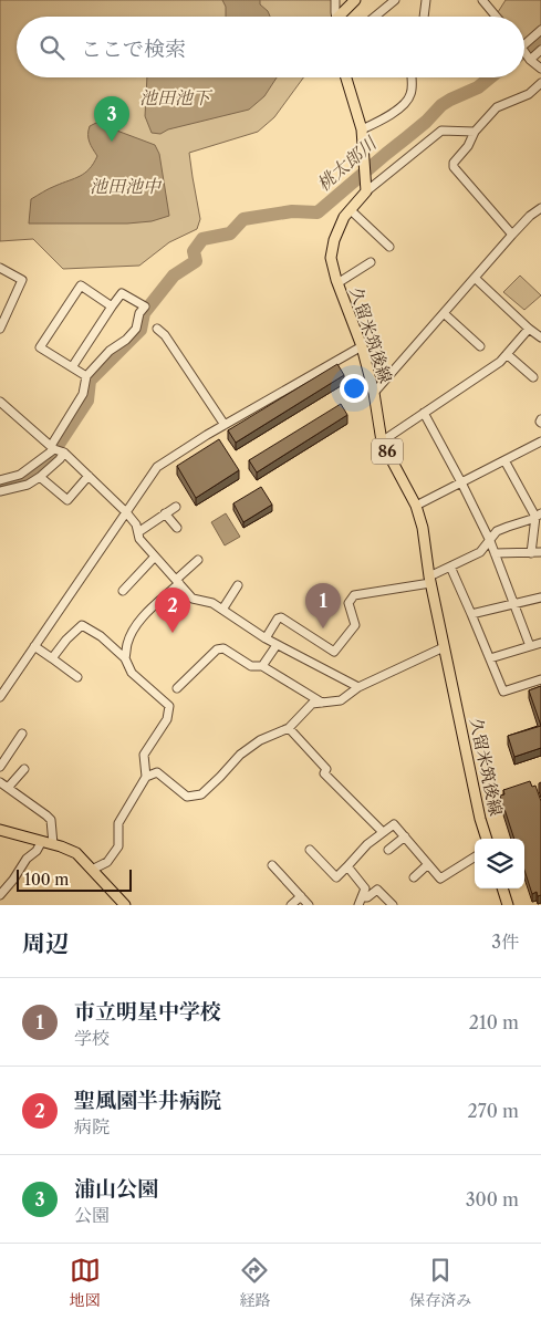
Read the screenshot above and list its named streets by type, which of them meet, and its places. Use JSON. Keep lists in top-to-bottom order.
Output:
{
  "streets": {
    "main road": ["久留米筑後線", "86"]
  },
  "water": ["池田池下", "桃太郎川", "池田池中"],
  "scale_bar": "100 m",
  "page": {
    "search": "ここで検索",
    "pins": ["3", "1", "2"],
    "scale": "100 m",
    "heading": ["周辺", "3件"],
    "list": [
      {
        "mark": "1",
        "name": "市立明星中学校",
        "note": "学校",
        "value": "210 m"
      },
      {
        "mark": "2",
        "name": "聖風園半井病院",
        "note": "病院",
        "value": "270 m"
      },
      {
        "mark": "3",
        "name": "浦山公園",
        "note": "公園",
        "value": "300 m"
      }
    ],
    "nav": ["地図", "経路", "保存済み"]
  }
}
